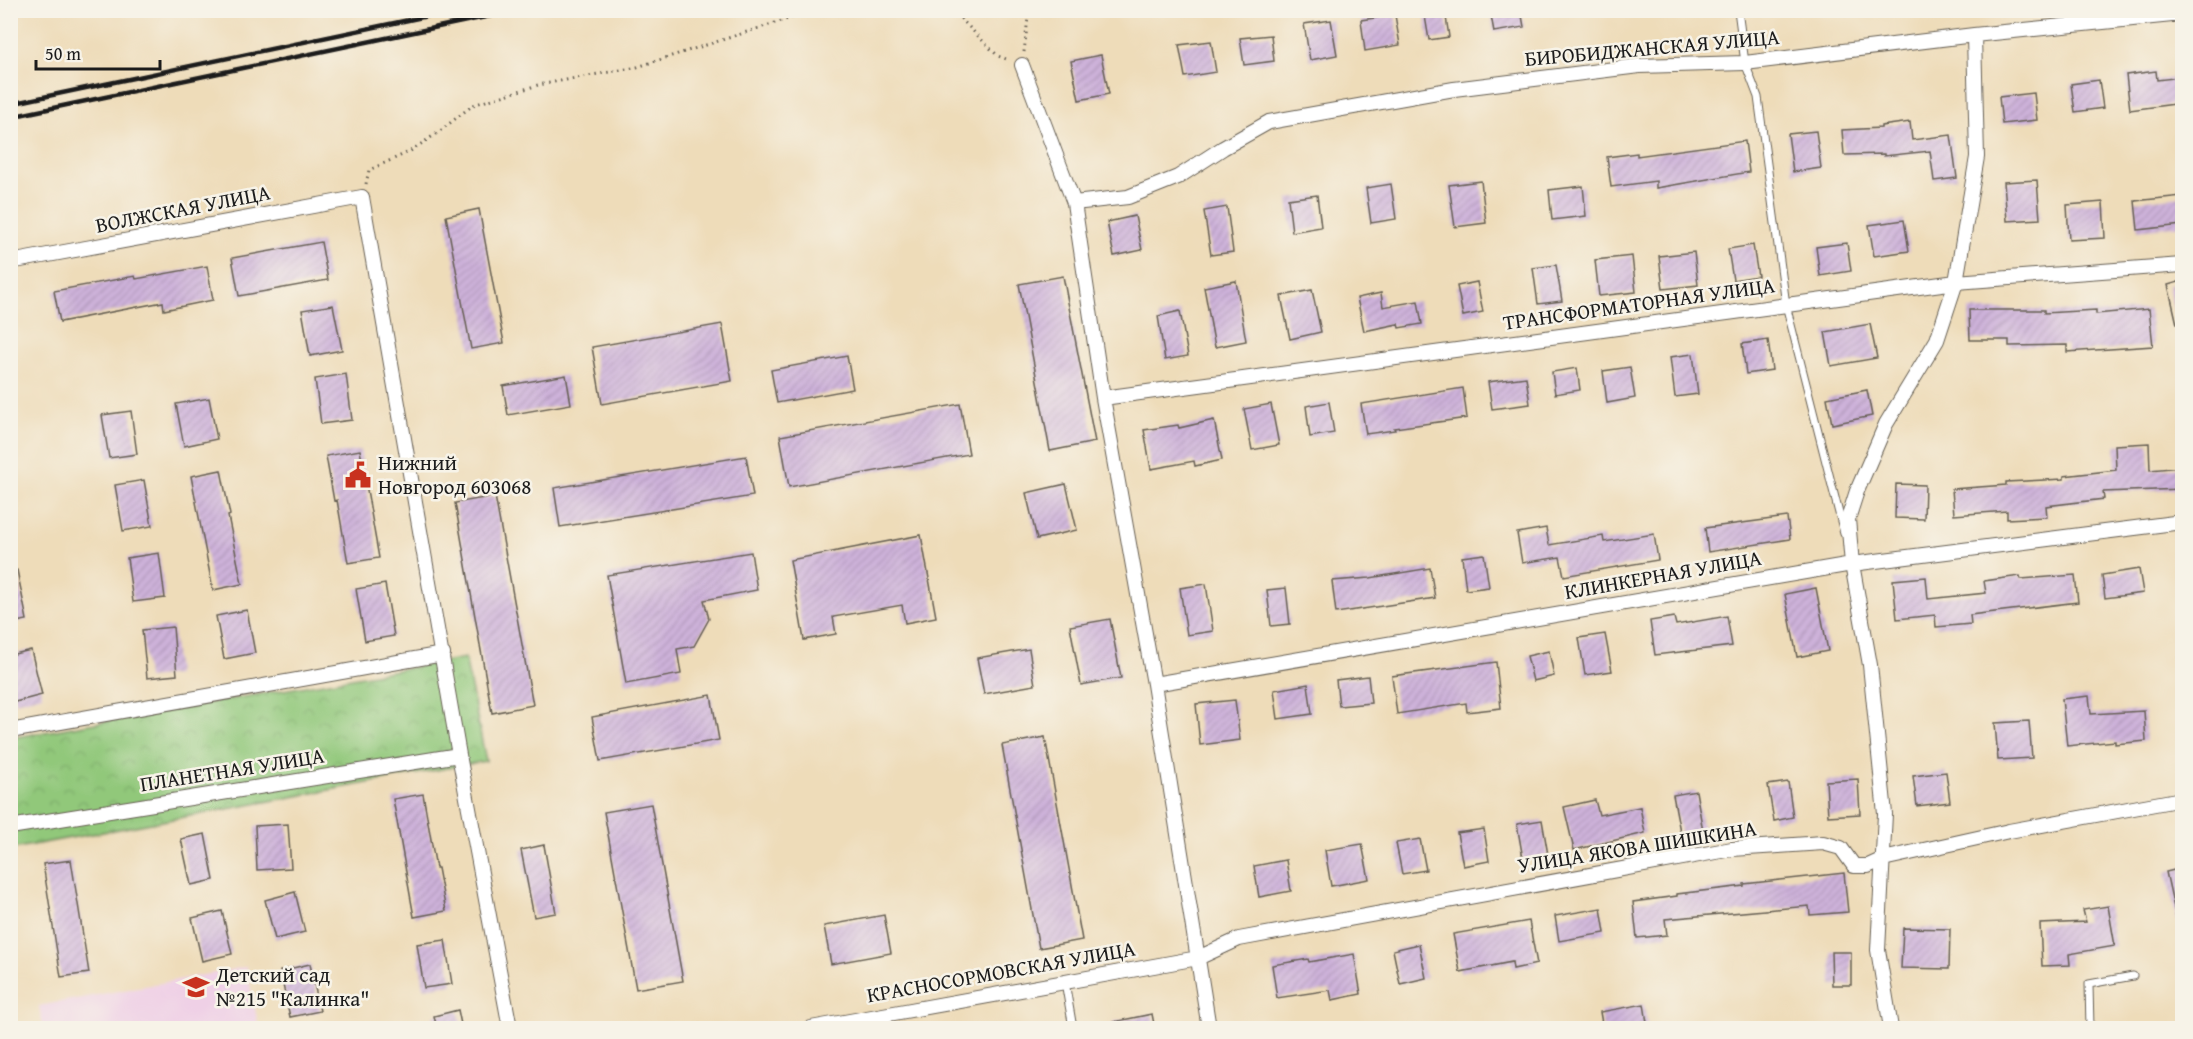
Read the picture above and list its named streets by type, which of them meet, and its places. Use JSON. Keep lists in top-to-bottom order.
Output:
{
  "streets": {
    "street": [
      "БИРОБИДЖАНСКАЯ УЛИЦА",
      "ВОЛЖСКАЯ УЛИЦА",
      "ТРАНСФОРМАТОРНАЯ УЛИЦА",
      "КЛИНКЕРНАЯ УЛИЦА",
      "ПЛАНЕТНАЯ УЛИЦА",
      "УЛИЦА ЯКОВА ШИШКИНА",
      "КРАСНОСОРМОВСКАЯ УЛИЦА"
    ]
  },
  "crossings": [
    ["УЛИЦА ЯКОВА ШИШКИНА", "КРАСНОСОРМОВСКАЯ УЛИЦА"]
  ],
  "places": {
    "public building": ["Нижний Новгород 603068"],
    "school or university": ["Детский сад №215 \"Калинка\""]
  },
  "scale_bar": "50 m"
}
